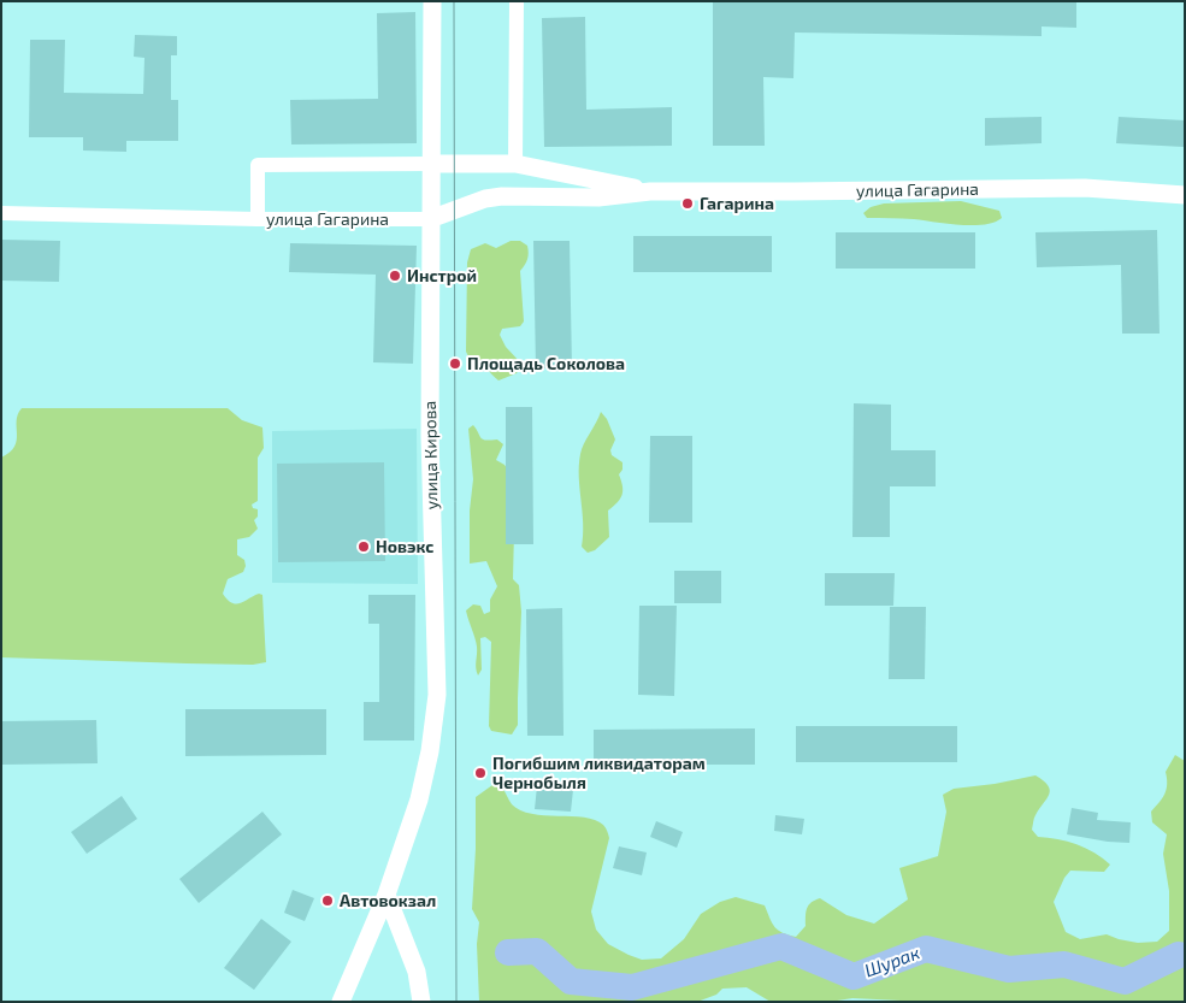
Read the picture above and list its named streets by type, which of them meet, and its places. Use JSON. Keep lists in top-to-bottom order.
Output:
{
  "streets": {
    "street": ["улица Гагарина", "улица Кирова"]
  },
  "crossings": [
    ["улица Гагарина", "улица Кирова"]
  ],
  "water": ["Шурак"],
  "places": [
    "Гагарина",
    "Инстрой",
    "Площадь Соколова",
    "Новэкс",
    "Погибшим ликвидаторам Чернобыля",
    "Автовокзал"
  ]
}
